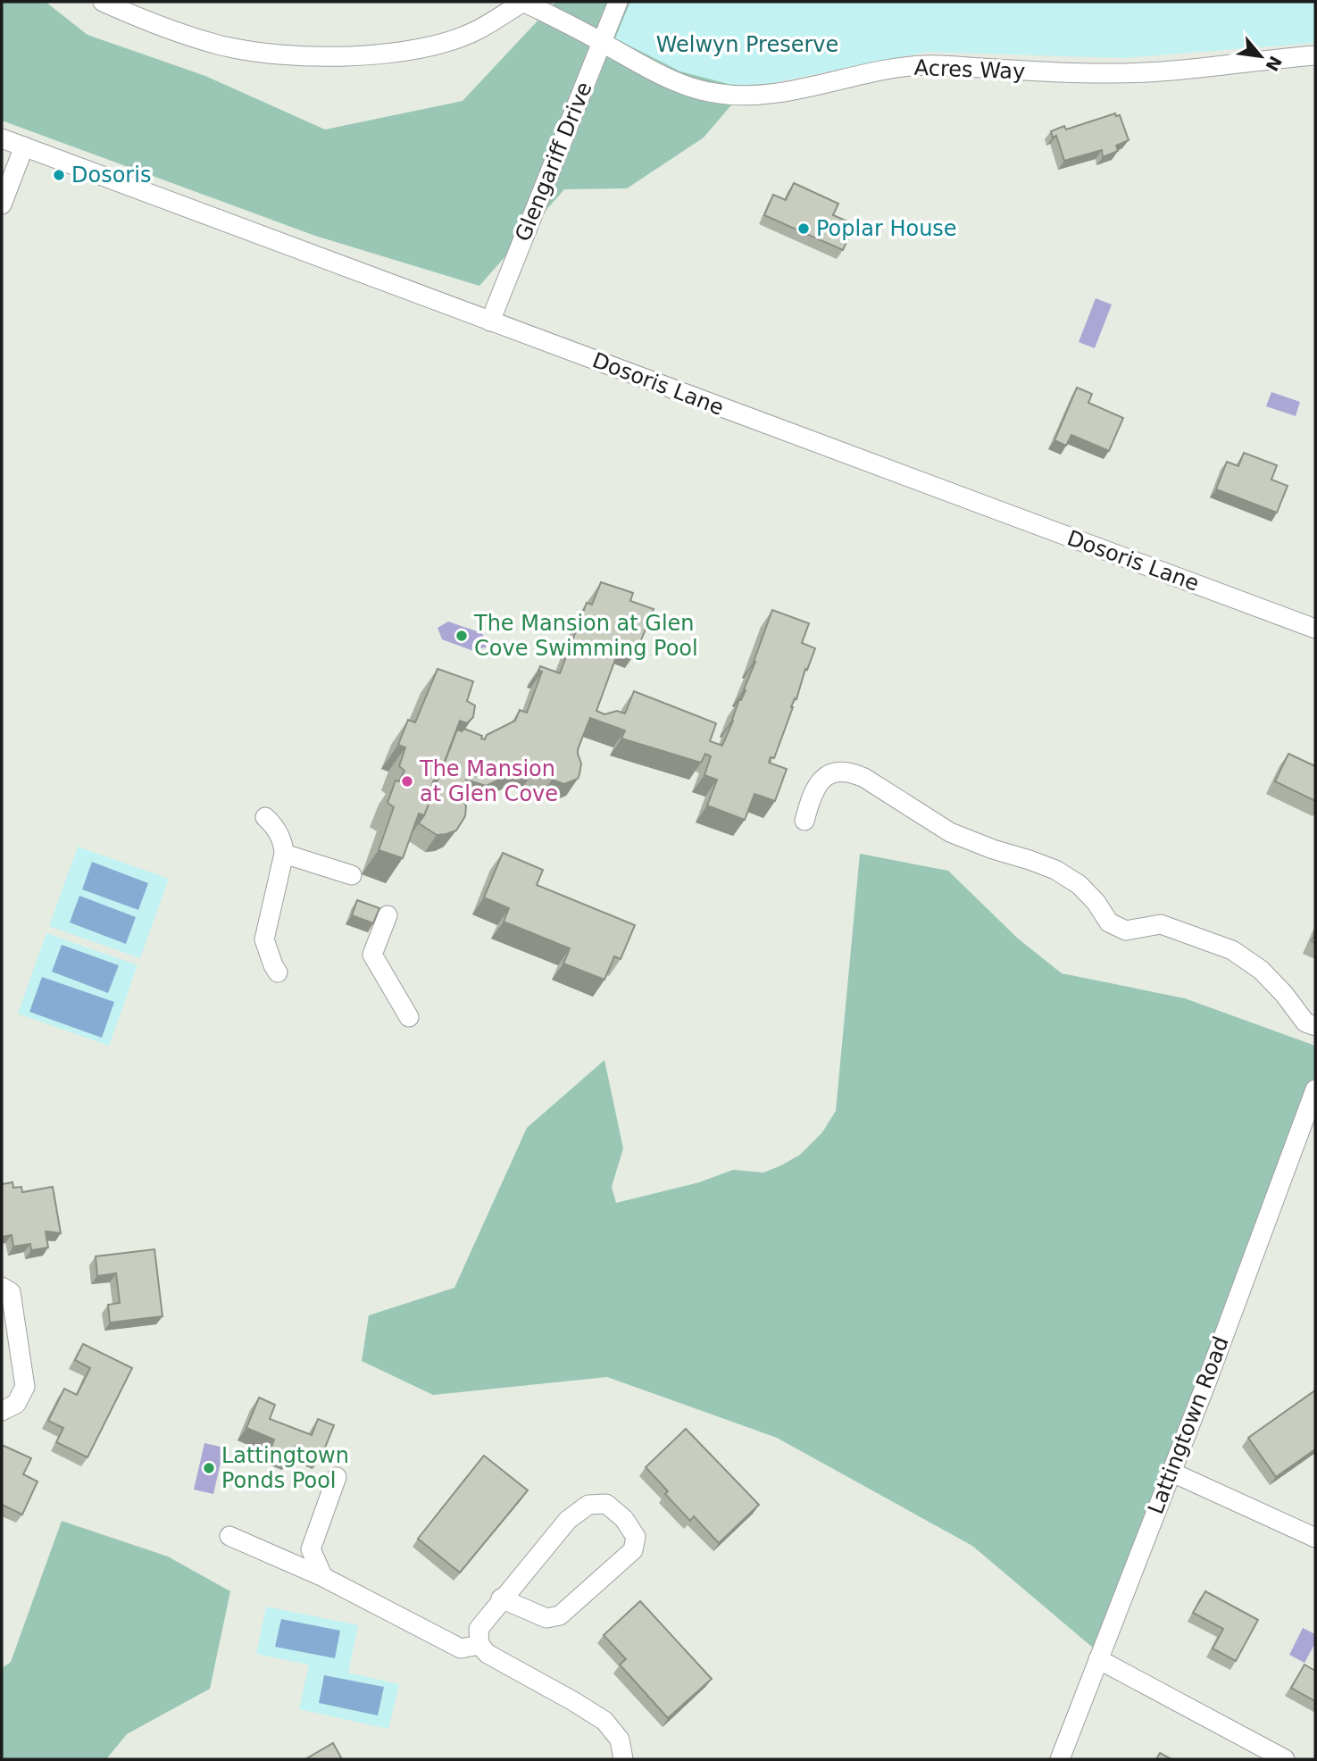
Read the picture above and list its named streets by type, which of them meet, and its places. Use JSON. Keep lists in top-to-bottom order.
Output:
{
  "streets": {
    "street": [
      "Acres Way",
      "Glengariff Drive",
      "Dosoris Lane",
      "Lattingtown Road"
    ]
  },
  "crossings": [
    ["Acres Way", "Glengariff Drive"],
    ["Glengariff Drive", "Dosoris Lane"]
  ],
  "parks": ["Welwyn Preserve"],
  "places": [
    "Dosoris",
    "Poplar House",
    "The Mansion at Glen Cove Swimming Pool",
    "The Mansion at Glen Cove",
    "Lattingtown Ponds Pool"
  ],
  "north": "bottom right"
}
